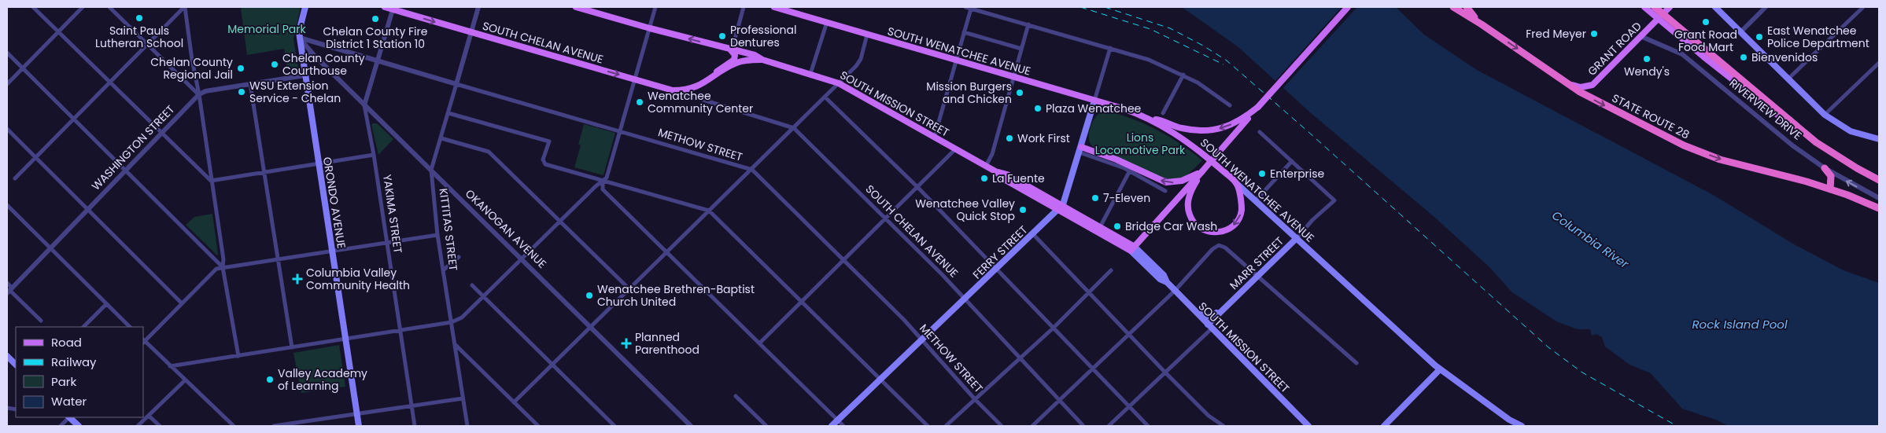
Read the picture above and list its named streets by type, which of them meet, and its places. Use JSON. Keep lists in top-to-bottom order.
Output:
{
  "streets": {
    "highway": ["STATE ROUTE 28"],
    "main road": [
      "SOUTH CHELAN AVENUE",
      "GRANT ROAD",
      "SOUTH WENATCHEE AVENUE",
      "SOUTH MISSION STREET",
      "ORONDO AVENUE",
      "FERRY STREET",
      "MARR STREET"
    ],
    "street": [
      "RIVERVIEW DRIVE",
      "METHOW STREET",
      "WASHINGTON STREET",
      "YAKIMA STREET",
      "OKANOGAN AVENUE",
      "KITTITAS STREET"
    ]
  },
  "crossings": [
    ["SOUTH CHELAN AVENUE", "YAKIMA STREET"],
    ["SOUTH CHELAN AVENUE", "KITTITAS STREET"],
    ["SOUTH CHELAN AVENUE", "FERRY STREET"],
    ["GRANT ROAD", "RIVERVIEW DRIVE"],
    ["GRANT ROAD", "STATE ROUTE 28"],
    ["SOUTH WENATCHEE AVENUE", "FERRY STREET"],
    ["SOUTH WENATCHEE AVENUE", "MARR STREET"],
    ["SOUTH MISSION STREET", "FERRY STREET"],
    ["SOUTH MISSION STREET", "MARR STREET"],
    ["METHOW STREET", "ORONDO AVENUE"],
    ["METHOW STREET", "YAKIMA STREET"],
    ["METHOW STREET", "KITTITAS STREET"],
    ["METHOW STREET", "FERRY STREET"],
    ["WASHINGTON STREET", "ORONDO AVENUE"],
    ["ORONDO AVENUE", "OKANOGAN AVENUE"],
    ["YAKIMA STREET", "OKANOGAN AVENUE"],
    ["OKANOGAN AVENUE", "KITTITAS STREET"]
  ],
  "one_way": ["STATE ROUTE 28"],
  "water": ["Columbia River", "Rock Island Pool"],
  "parks": ["Memorial Park", "Lions Locomotive Park"],
  "places": {
    "other": [
      "Saint Pauls Lutheran School",
      "Chelan County Fire District 1 Station 10",
      "Grant Road Food Mart",
      "Fred Meyer",
      "Professional Dentures",
      "East Wenatchee Police Department",
      "Bienvenidos",
      "Wendy's",
      "Chelan County Courthouse",
      "Chelan County Regional Jail",
      "WSU Extension Service - Chelan",
      "Mission Burgers and Chicken",
      "Wenatchee Community Center",
      "Plaza Wenatchee",
      "Work First",
      "Enterprise",
      "La Fuente",
      "7-Eleven",
      "Wenatchee Valley Quick Stop",
      "Bridge Car Wash",
      "Wenatchee Brethren-Baptist Church United",
      "Valley Academy of Learning"
    ],
    "health": ["Columbia Valley Community Health", "Planned Parenthood"]
  },
  "legend": [
    "Road",
    "Railway",
    "Park",
    "Water"
  ]
}
